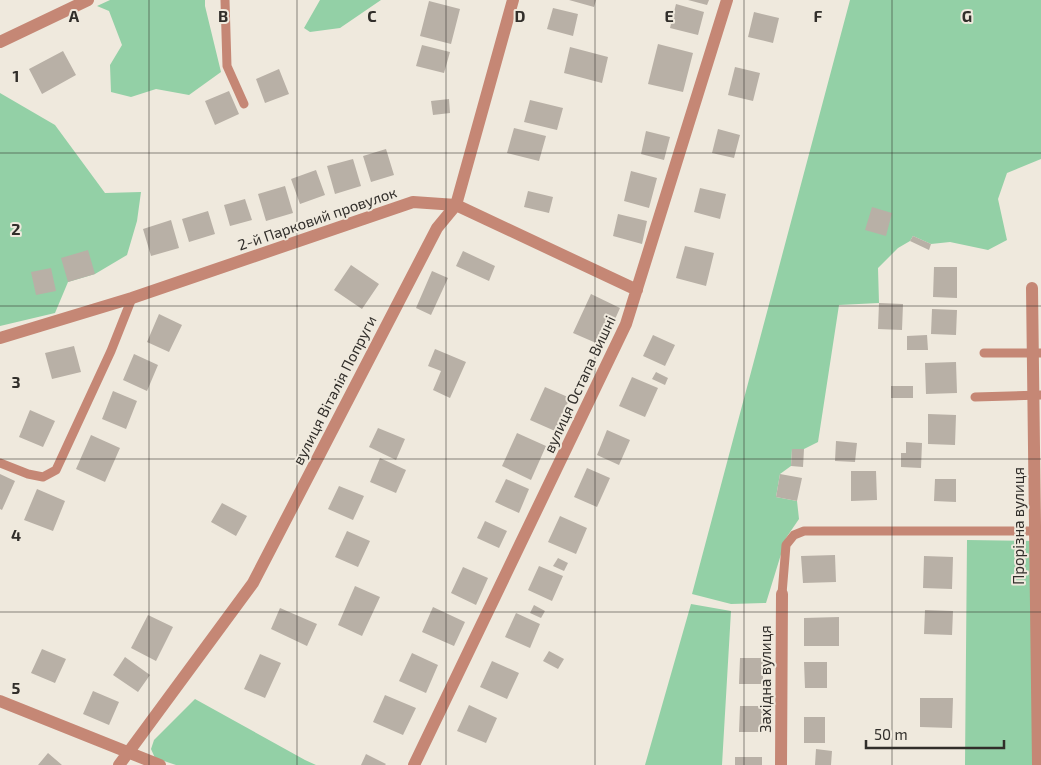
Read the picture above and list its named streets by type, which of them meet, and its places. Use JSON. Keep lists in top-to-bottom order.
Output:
{
  "streets": {
    "street": [
      "2-й Парковий провулок",
      "вулиця Остапа Вишні",
      "вулиця Віталія Попруги",
      "Прорізна вулиця",
      "Західна вулиця"
    ]
  },
  "crossings": [
    ["2-й Парковий провулок", "вулиця Остапа Вишні"],
    ["2-й Парковий провулок", "вулиця Віталія Попруги"]
  ],
  "scale_bar": "50 m",
  "grid": {
    "columns": [
      "A",
      "B",
      "C",
      "D",
      "E",
      "F",
      "G"
    ],
    "rows": [
      "1",
      "2",
      "3",
      "4",
      "5"
    ]
  }
}
